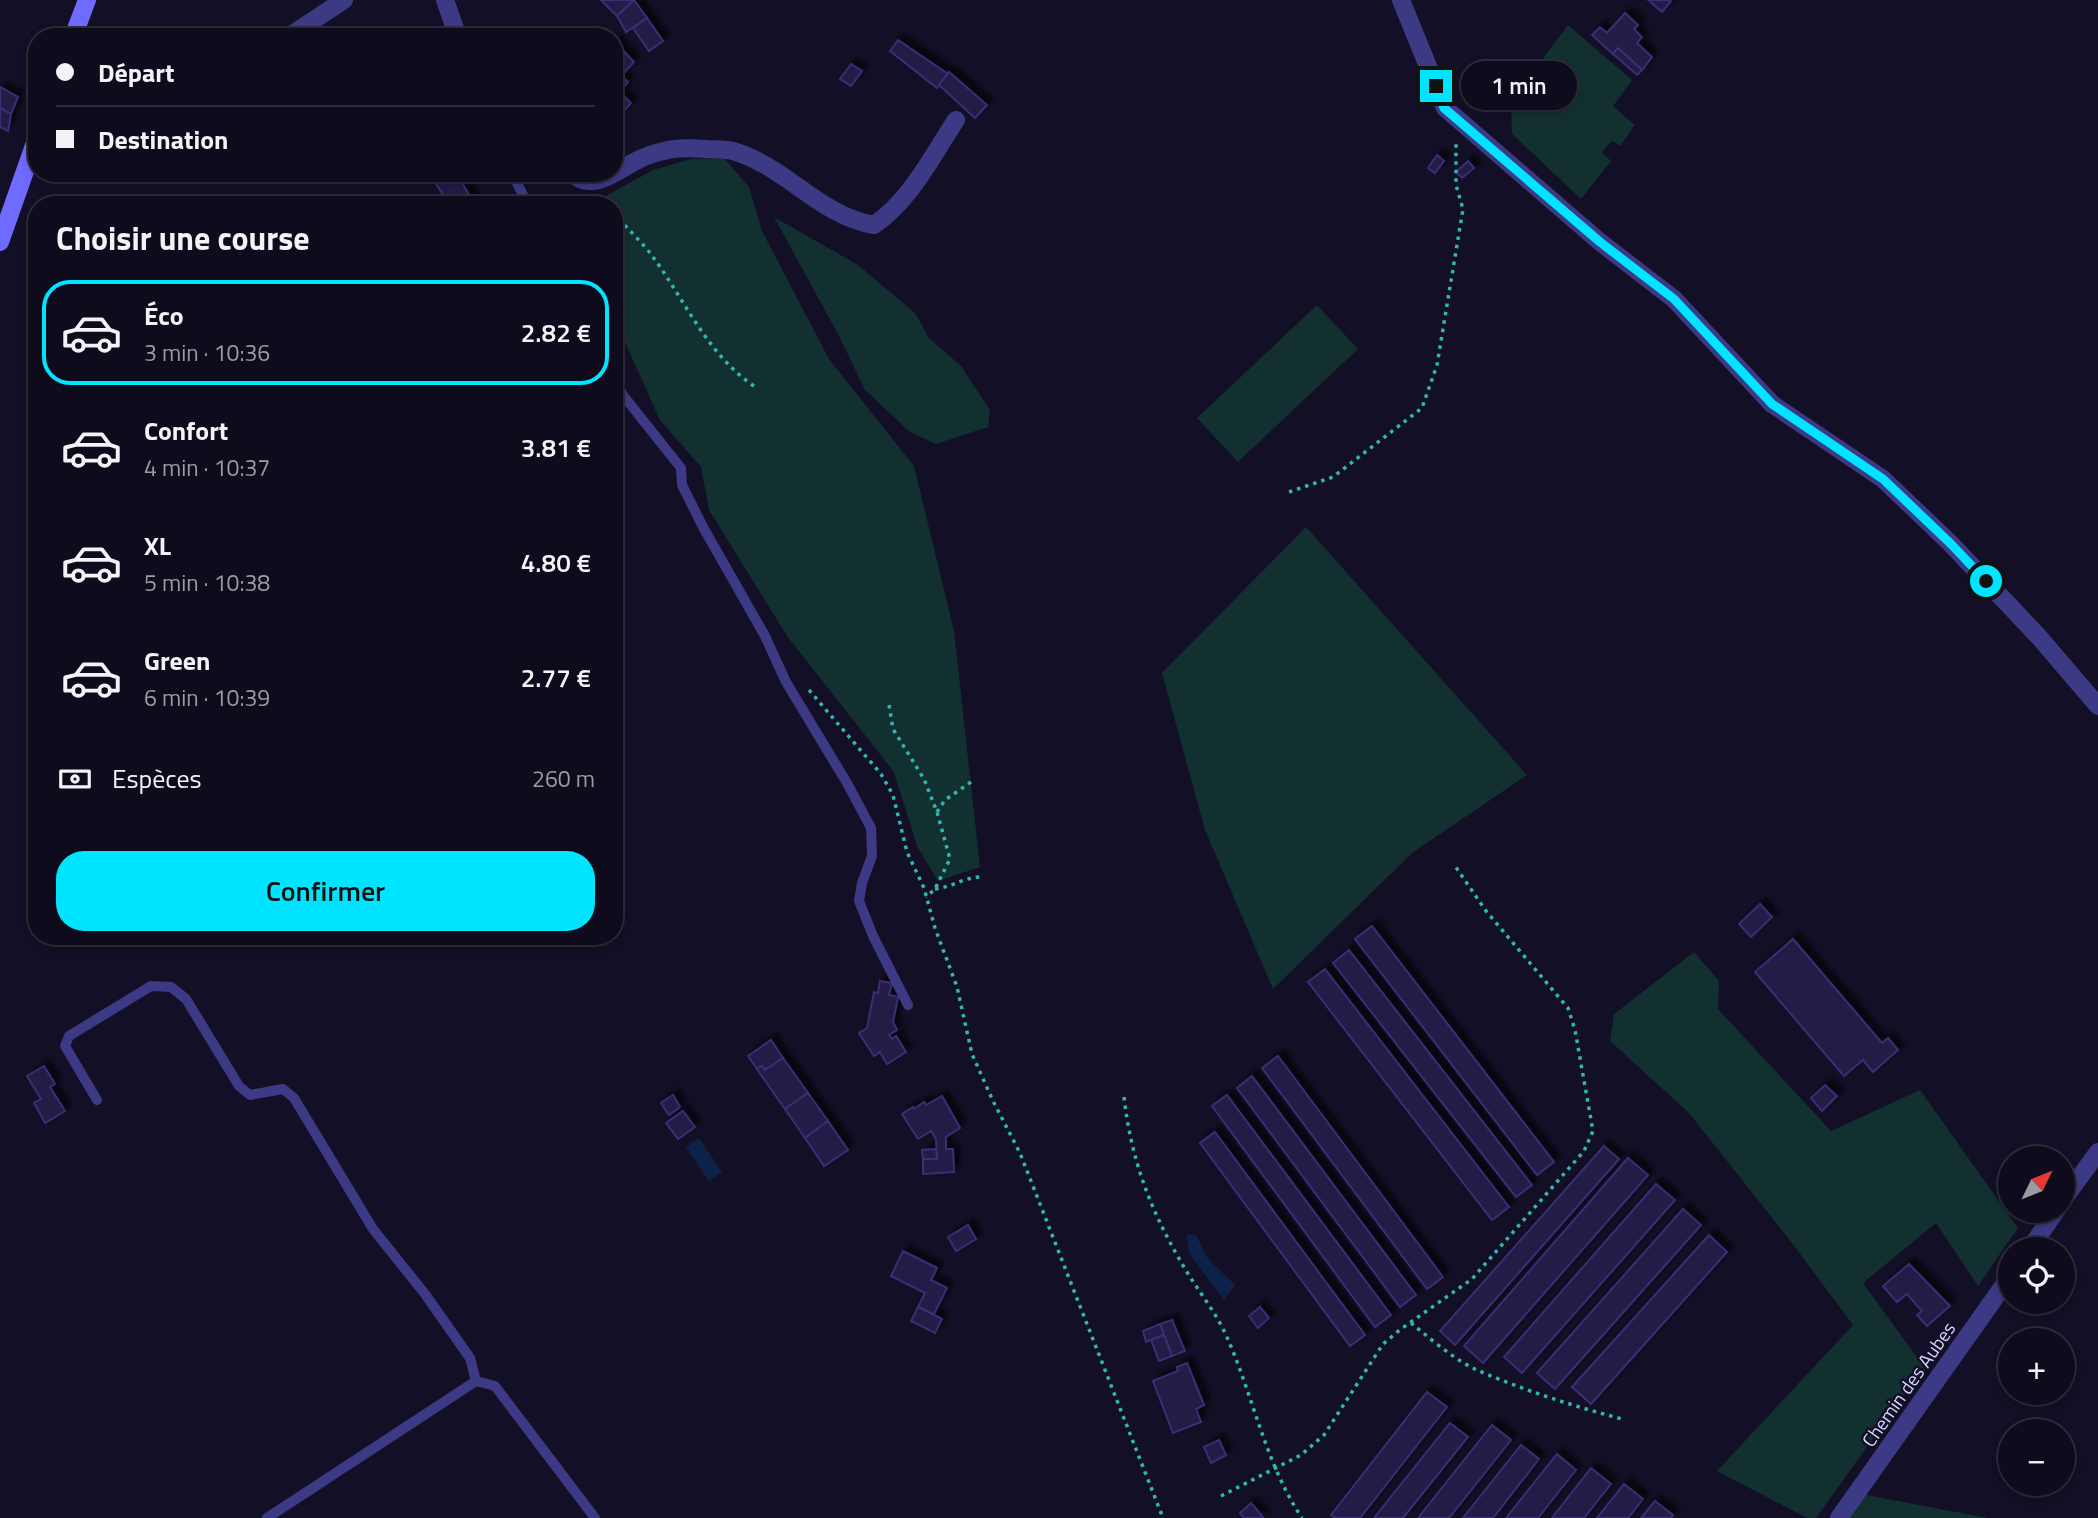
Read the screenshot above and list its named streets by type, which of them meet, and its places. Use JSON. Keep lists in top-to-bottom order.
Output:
{
  "streets": {
    "street": ["Chemin des Aubes"]
  },
  "north": "top right",
  "page": {
    "banner": ["Départ", "Destination"],
    "bubble": "1 min",
    "heading": "Choisir une course",
    "list": [
      {
        "name": "Éco",
        "note": "3 min · 10:36",
        "value": "2.82 €"
      },
      {
        "name": "Confort",
        "note": "4 min · 10:37",
        "value": "3.81 €"
      },
      {
        "name": "XL",
        "note": "5 min · 10:38",
        "value": "4.80 €"
      },
      {
        "name": "Green",
        "note": "6 min · 10:39",
        "value": "2.77 €"
      }
    ],
    "pay": ["Espèces", "260 m"],
    "buttons": "Confirmer",
    "map_buttons": ["+", "−"]
  }
}
